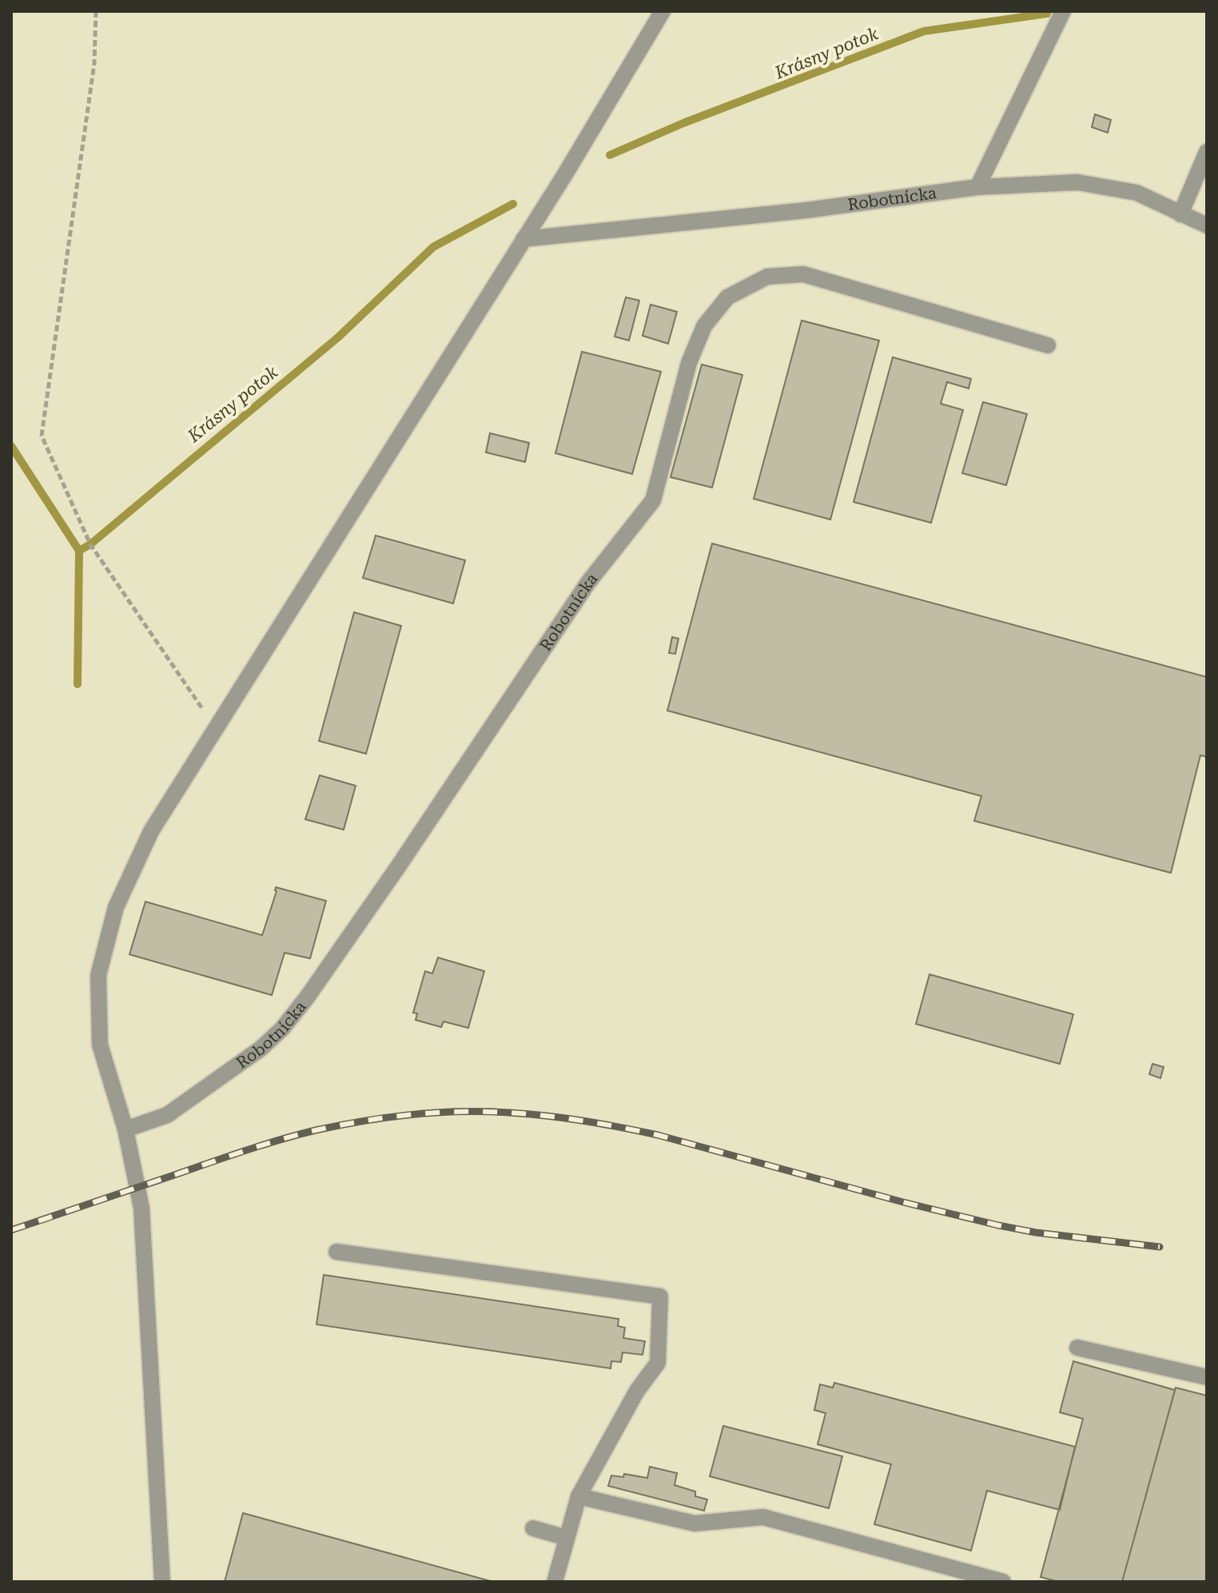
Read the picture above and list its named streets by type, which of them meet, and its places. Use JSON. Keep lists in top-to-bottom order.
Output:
{
  "streets": {
    "street": ["Robotnícka"]
  },
  "water": ["Krásny potok"]
}
